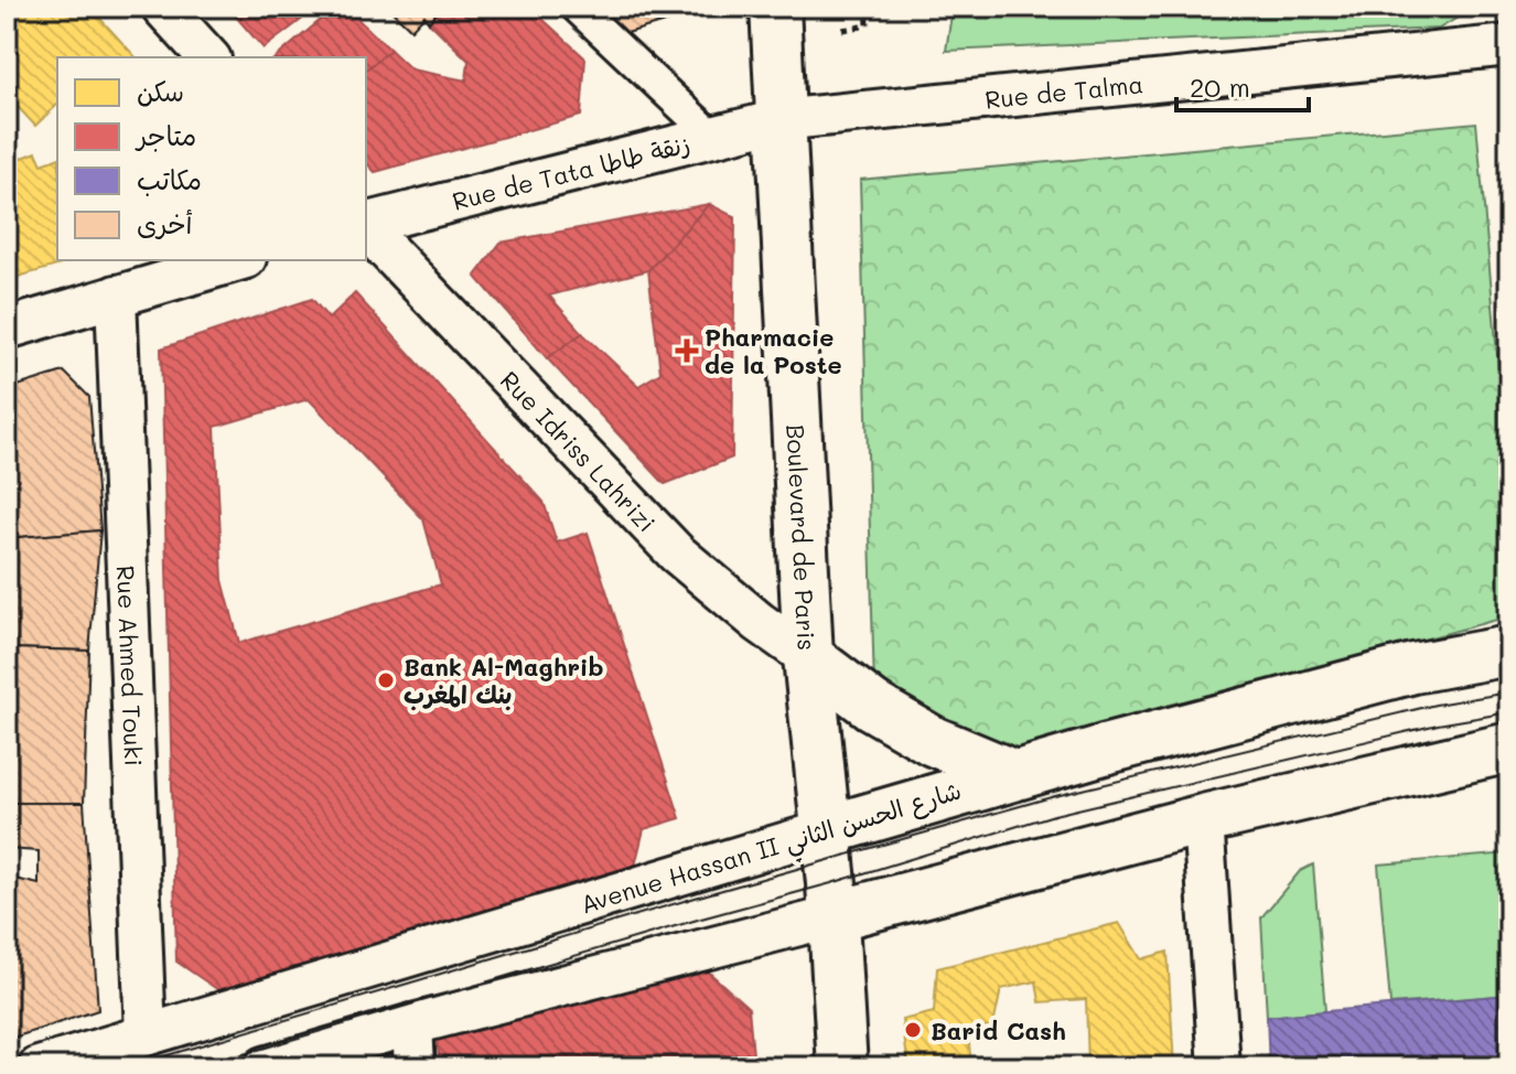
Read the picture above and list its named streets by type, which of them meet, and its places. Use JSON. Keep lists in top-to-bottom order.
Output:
{
  "streets": {
    "main road": ["Boulevard de Paris", "Avenue Hassan II شارع الحسن الثاني"],
    "street": [
      "Rue de Talma",
      "Rue de Tata زنقة طاطا",
      "Rue Idriss Lahrizi",
      "Rue Ahmed Touki"
    ]
  },
  "crossings": [
    ["Rue de Talma", "Rue de Tata زنقة طاطا"],
    ["Rue de Talma", "Boulevard de Paris"],
    ["Rue de Tata زنقة طاطا", "Boulevard de Paris"],
    ["Rue Idriss Lahrizi", "Boulevard de Paris"],
    ["Boulevard de Paris", "Avenue Hassan II شارع الحسن الثاني"],
    ["Rue Ahmed Touki", "Avenue Hassan II شارع الحسن الثاني"]
  ],
  "places": {
    "health": ["Pharmacie de la Poste"],
    "other": ["Bank Al-Maghrib بنك المغرب", "Barid Cash"]
  },
  "legend": [
    "سكن",
    "متاجر",
    "مكاتب",
    "أخرى"
  ],
  "scale_bar": "20 m"
}
